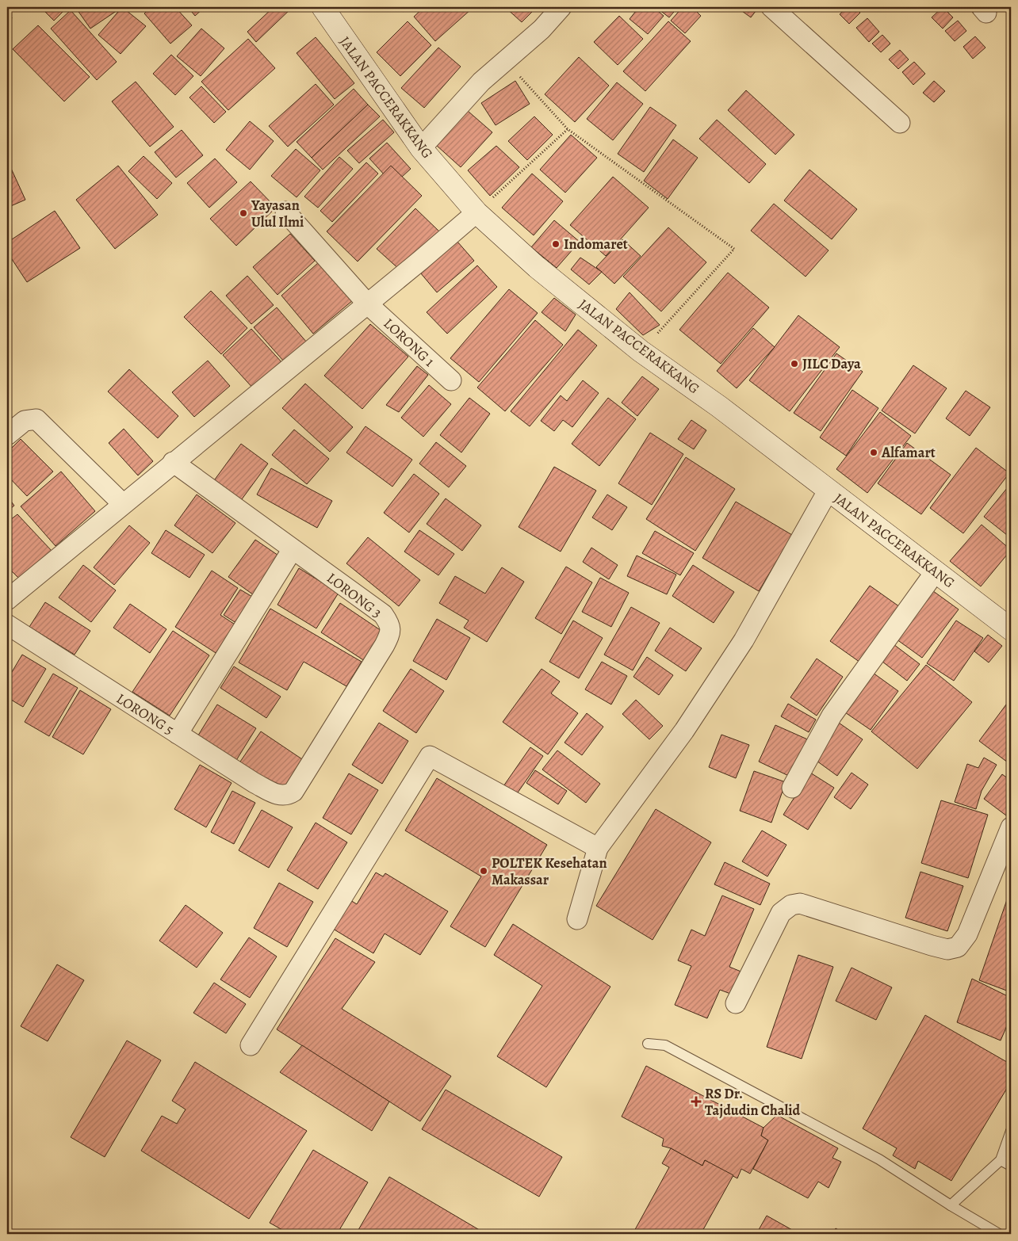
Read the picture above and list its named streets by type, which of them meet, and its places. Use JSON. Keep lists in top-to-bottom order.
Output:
{
  "streets": {
    "main road": ["JALAN PACCERAKKANG"],
    "street": ["LORONG 1", "LORONG 3", "LORONG 5"]
  },
  "crossings": [
    ["LORONG 3", "LORONG 5"]
  ],
  "places": {
    "other": [
      "Yayasan Ulul Ilmi",
      "Indomaret",
      "JILC Daya",
      "Alfamart",
      "POLTEK Kesehatan Makassar"
    ],
    "health": ["RS Dr. Tajdudin Chalid"]
  }
}
